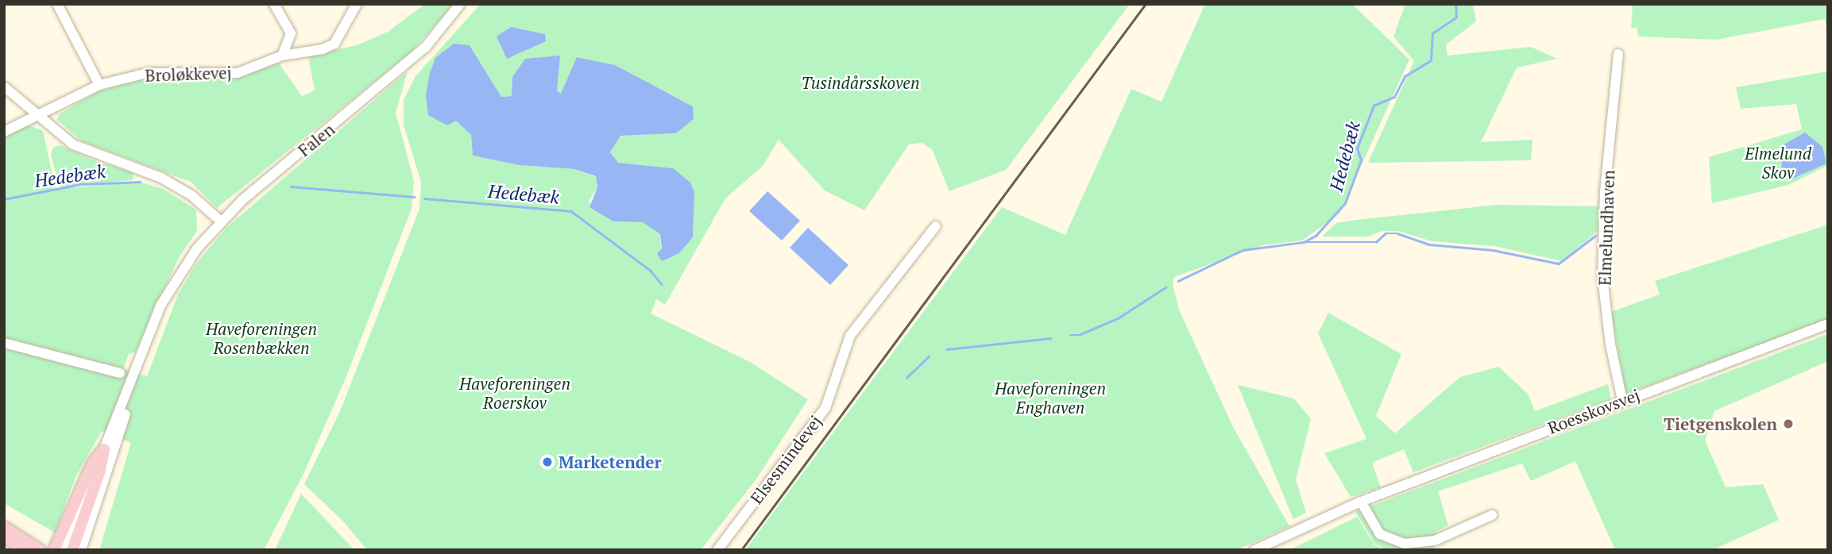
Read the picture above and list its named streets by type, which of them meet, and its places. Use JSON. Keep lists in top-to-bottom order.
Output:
{
  "streets": {
    "street": [
      "Broløkkevej",
      "Falen",
      "Elmelundhaven",
      "Roesskovsvej",
      "Elsesmindevej"
    ]
  },
  "crossings": [
    ["Elmelundhaven", "Roesskovsvej"]
  ],
  "water": ["Hedebæk"],
  "parks": [
    "Tusindårsskoven",
    "Elmelund Skov",
    "Haveforeningen Rosenbækken",
    "Haveforeningen Roerskov",
    "Haveforeningen Enghaven"
  ],
  "places": ["Tietgenskolen", "Marketender"]
}
